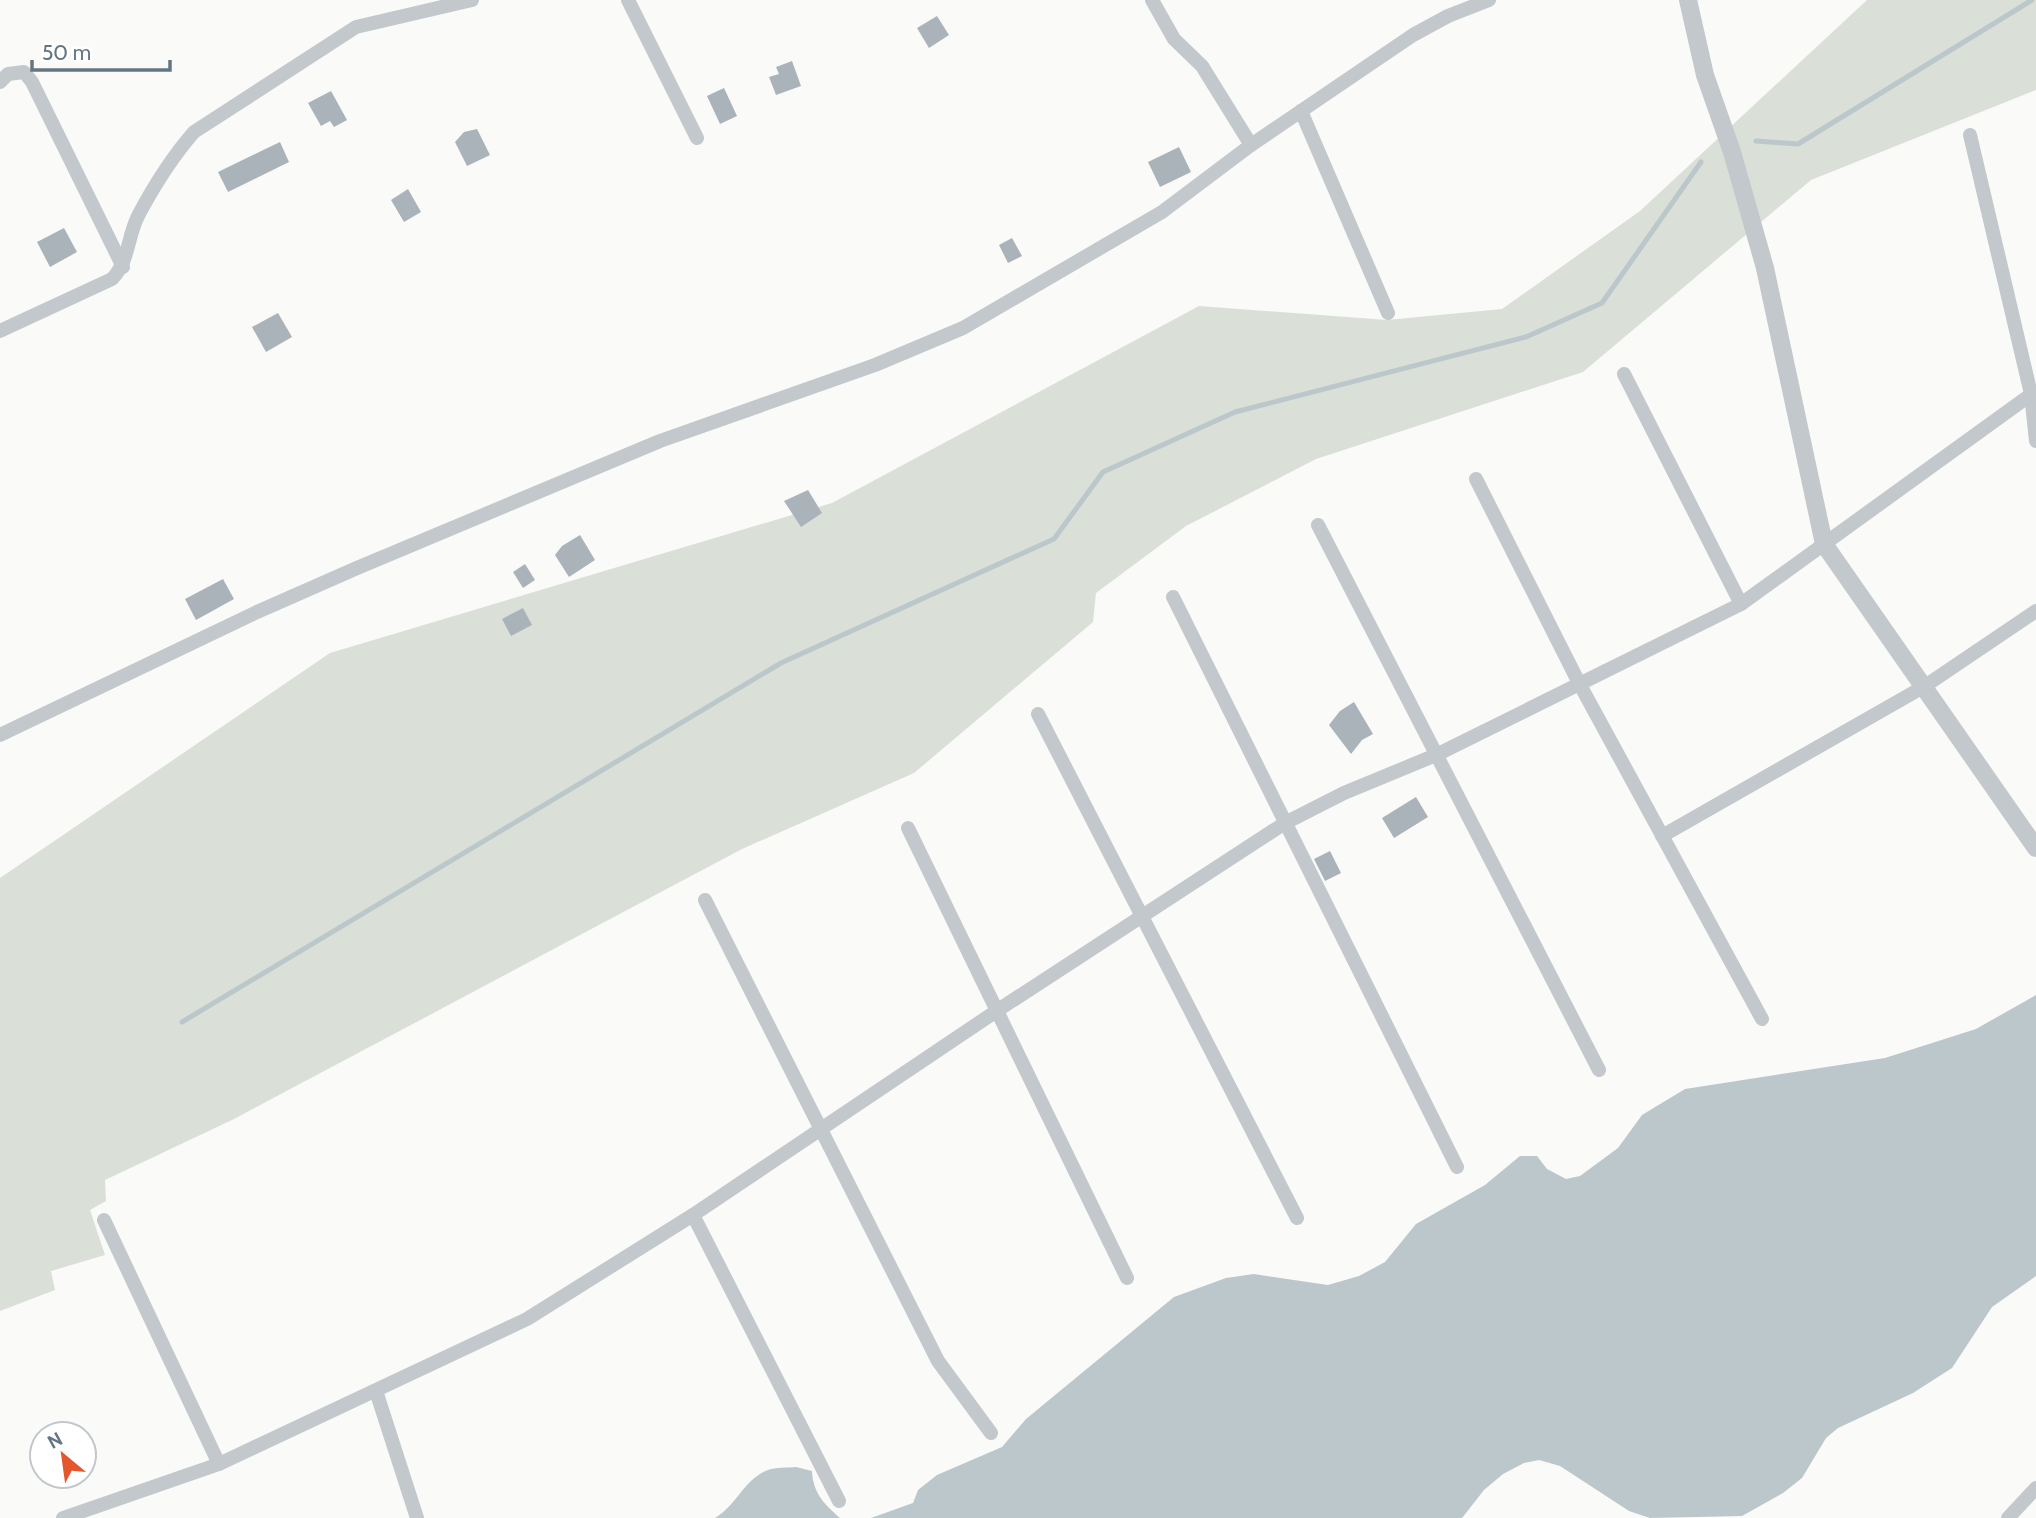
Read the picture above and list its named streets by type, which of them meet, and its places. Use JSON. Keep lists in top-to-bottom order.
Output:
{
  "scale_bar": "50 m",
  "north": "top left"
}
